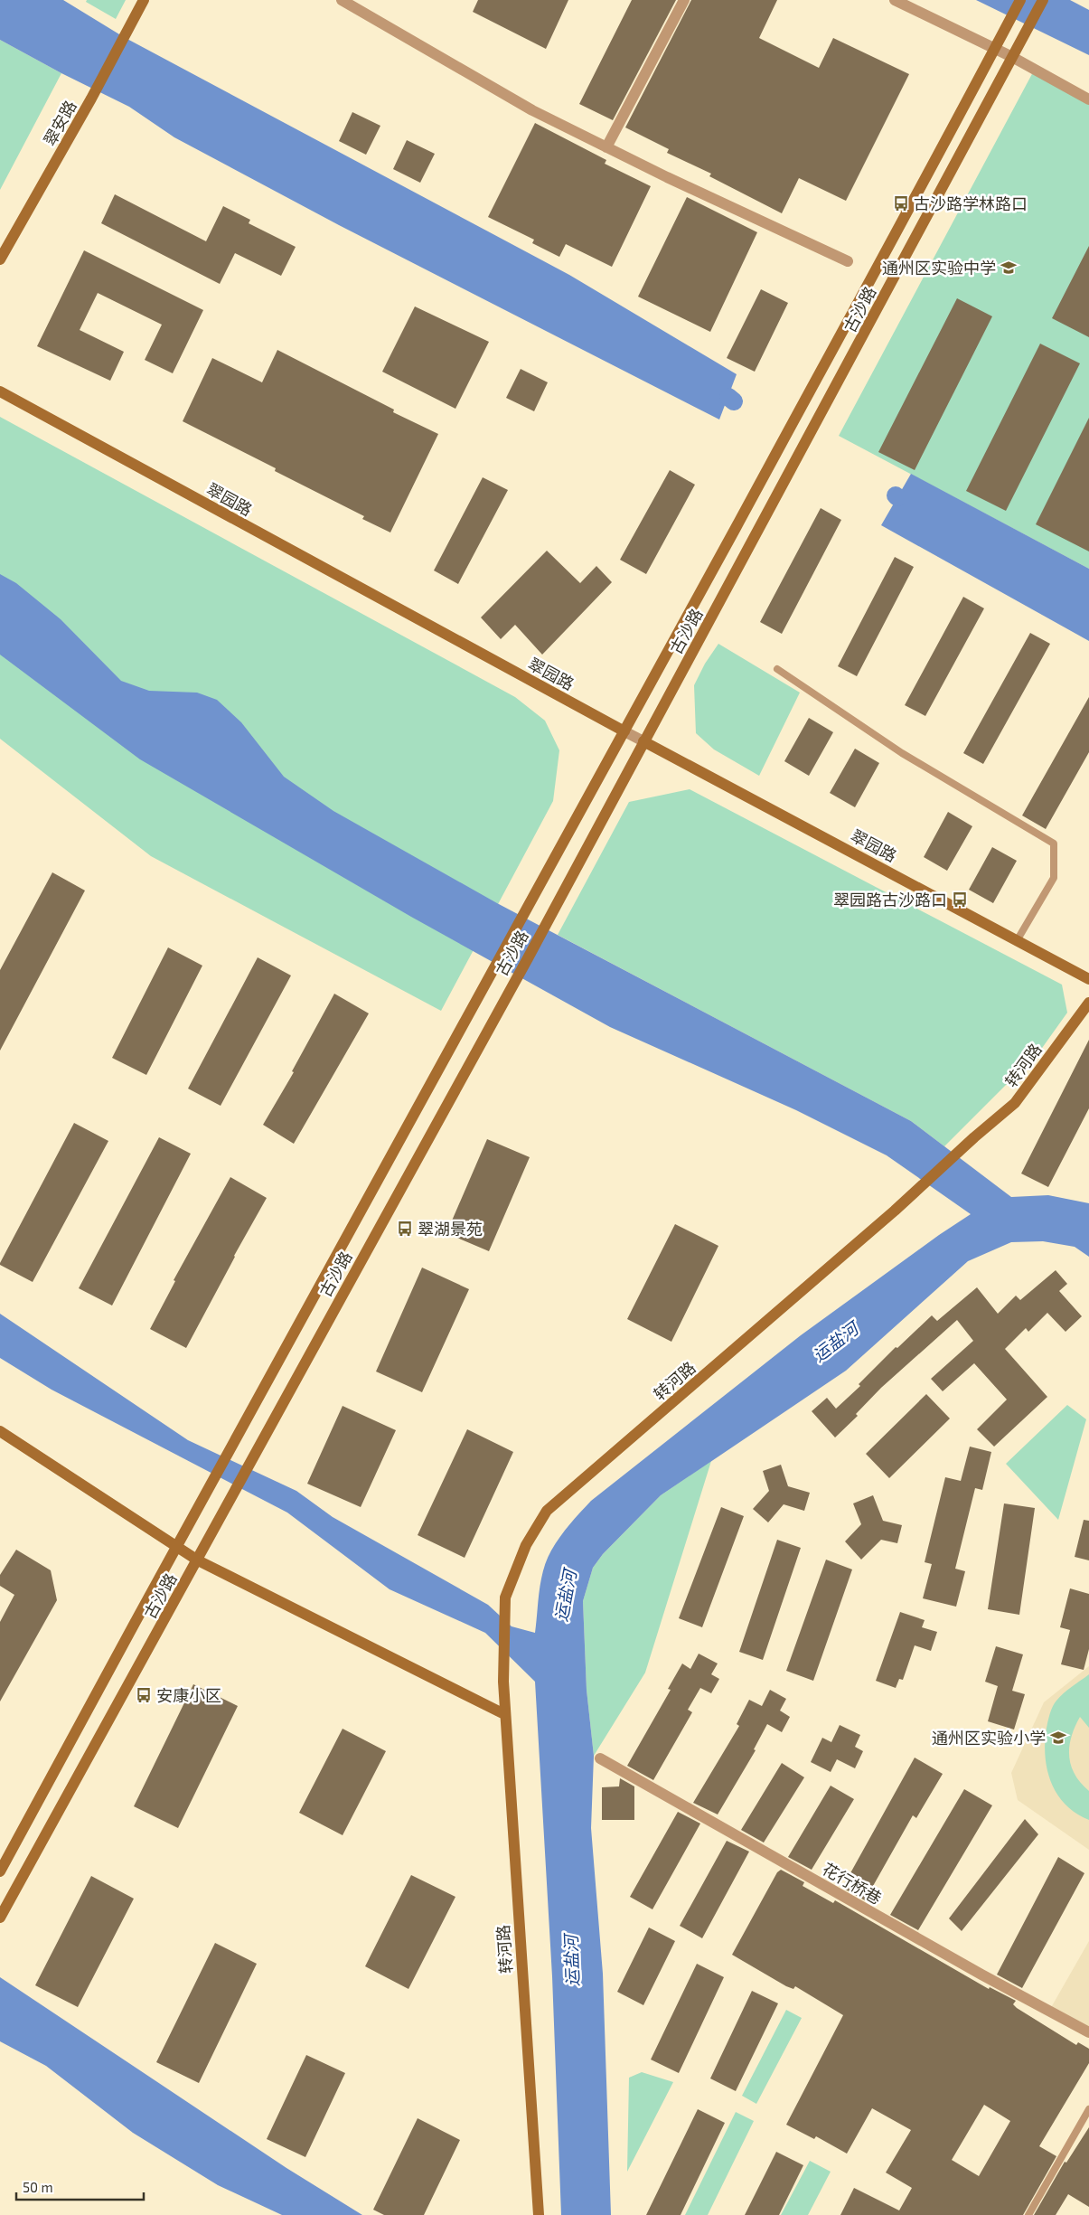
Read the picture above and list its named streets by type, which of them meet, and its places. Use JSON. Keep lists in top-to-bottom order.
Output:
{
  "streets": {
    "main road": [
      "翠安路",
      "古沙路",
      "翠园路",
      "转河路"
    ],
    "street": ["花行桥巷"]
  },
  "crossings": [
    ["古沙路", "翠园路"]
  ],
  "water": ["运盐河"],
  "places": {
    "bus stop": [
      "古沙路学林路口",
      "翠园路古沙路口",
      "翠湖景苑",
      "安康小区"
    ],
    "school or university": ["通州区实验中学", "通州区实验小学"]
  },
  "scale_bar": "50 m"
}
